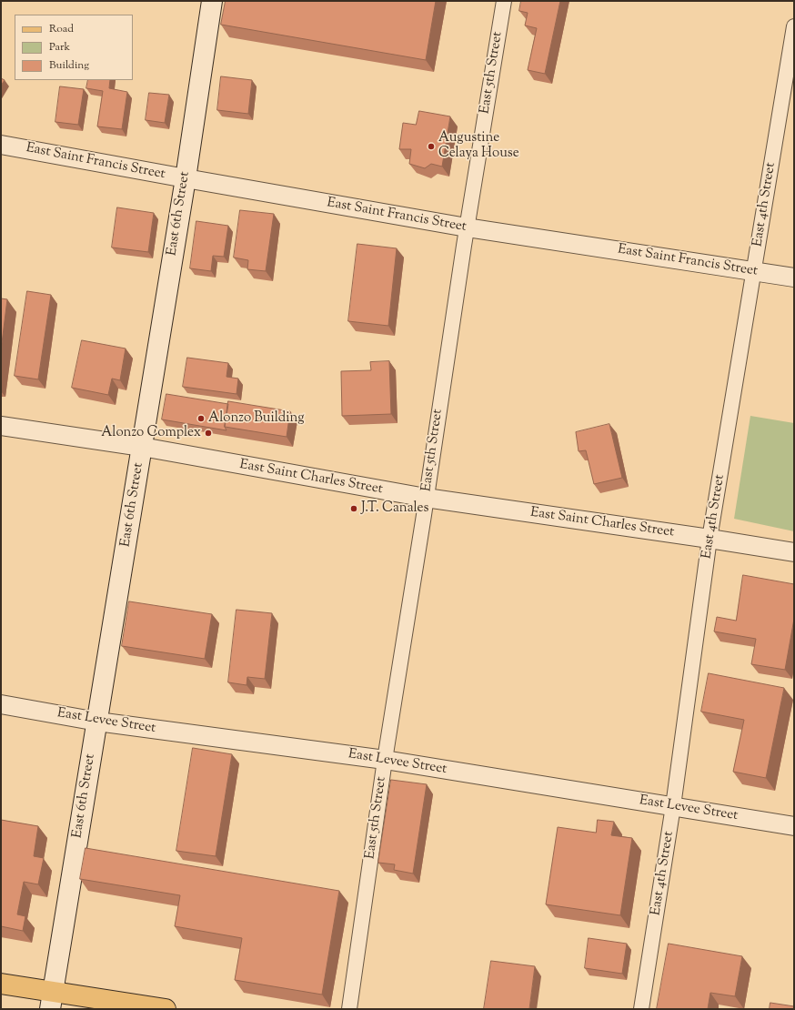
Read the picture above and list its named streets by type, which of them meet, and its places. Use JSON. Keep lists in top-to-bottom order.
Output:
{
  "streets": {
    "main road": ["East 6th Street"],
    "street": [
      "East 5th Street",
      "East Saint Francis Street",
      "East 4th Street",
      "East Saint Charles Street",
      "East Levee Street"
    ]
  },
  "crossings": [
    ["East 5th Street", "East Saint Francis Street"],
    ["East 5th Street", "East Saint Charles Street"],
    ["East 5th Street", "East Levee Street"],
    ["East Saint Francis Street", "East 4th Street"],
    ["East Saint Francis Street", "East 6th Street"],
    ["East 4th Street", "East Saint Charles Street"],
    ["East 4th Street", "East Levee Street"],
    ["East 6th Street", "East Saint Charles Street"],
    ["East 6th Street", "East Levee Street"]
  ],
  "places": [
    "Augustine Celaya House",
    "Alonzo Building",
    "Alonzo Complex",
    "J.T. Canales"
  ],
  "legend": ["Road", "Park", "Building"]
}
